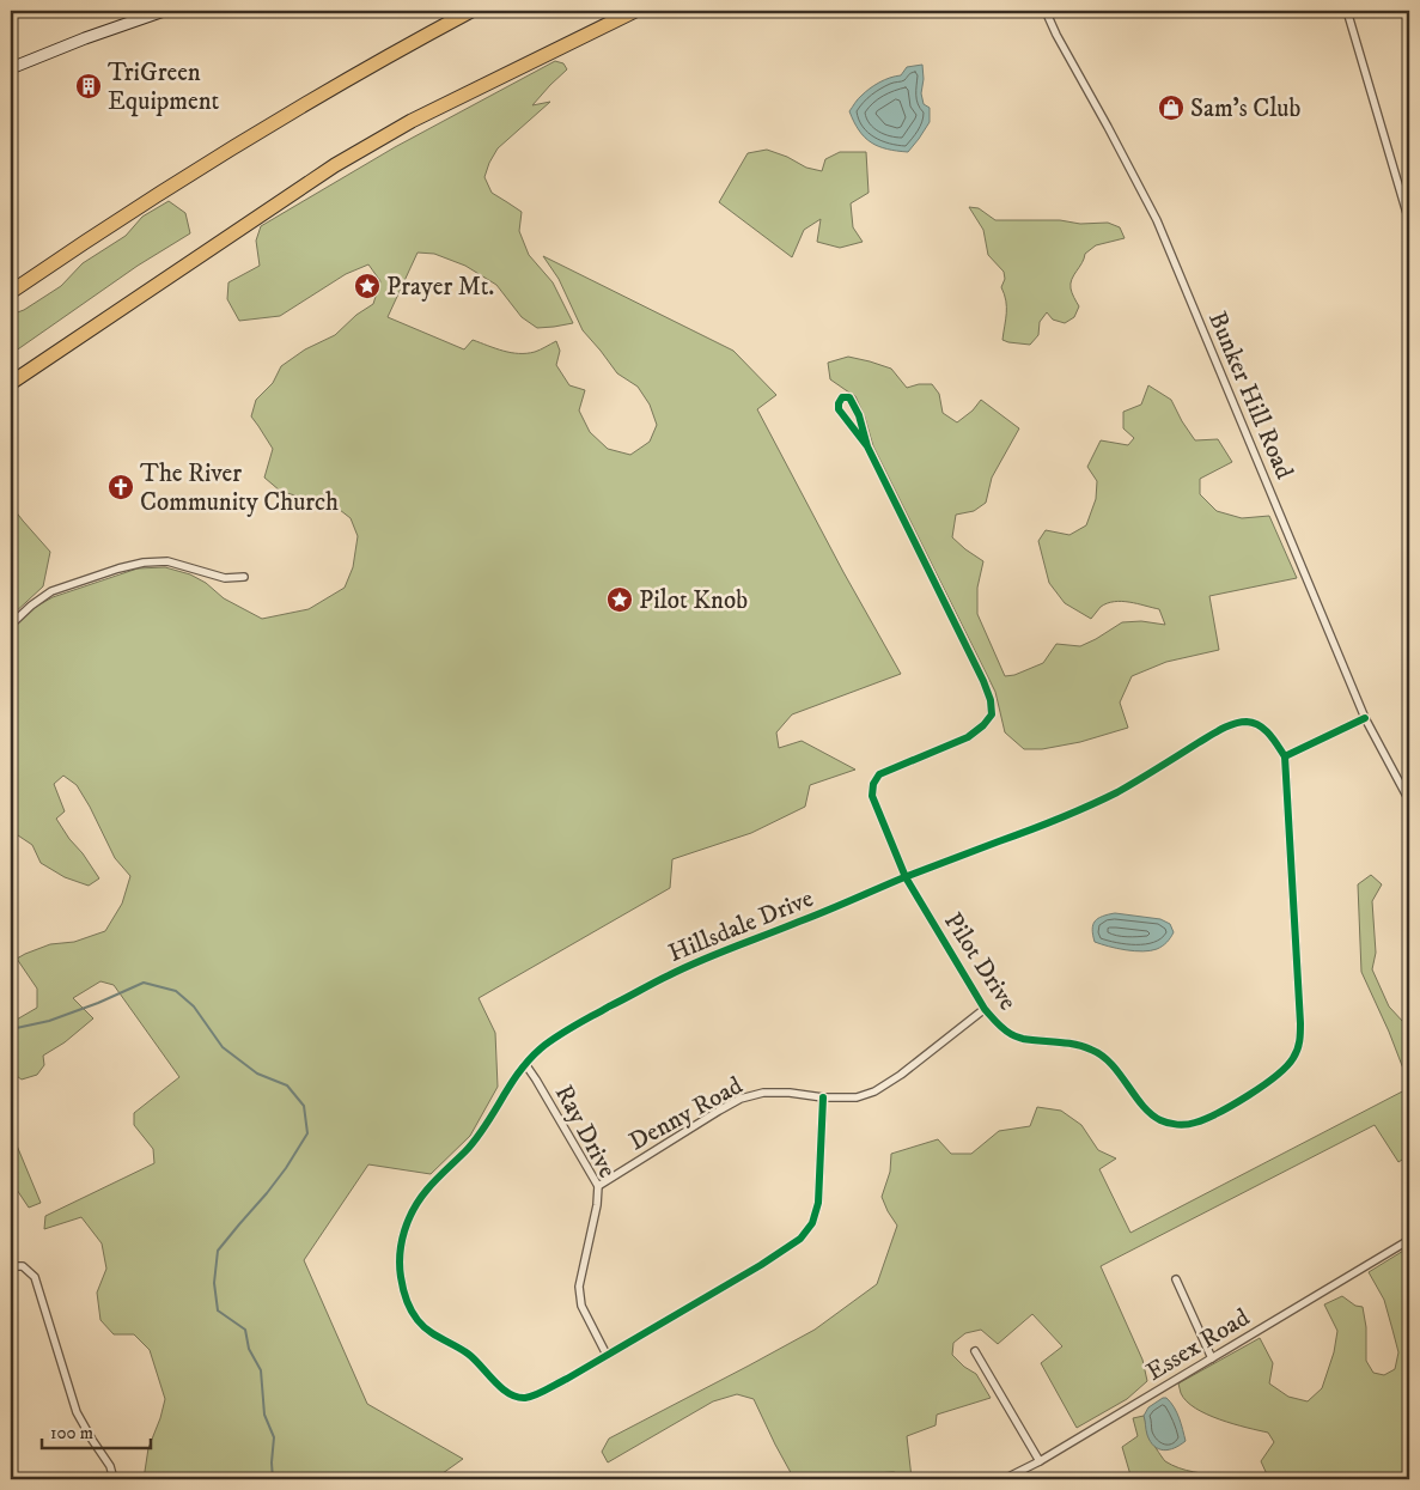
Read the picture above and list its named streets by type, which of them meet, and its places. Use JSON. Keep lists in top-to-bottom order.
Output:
{
  "streets": {
    "street": [
      "Bunker Hill Road",
      "Hillsdale Drive",
      "Pilot Drive",
      "Denny Road",
      "Ray Drive",
      "Essex Road"
    ]
  },
  "crossings": [
    ["Hillsdale Drive", "Pilot Drive"],
    ["Hillsdale Drive", "Denny Road"],
    ["Hillsdale Drive", "Ray Drive"],
    ["Pilot Drive", "Denny Road"],
    ["Denny Road", "Ray Drive"]
  ],
  "places": {
    "building": ["TriGreen Equipment"],
    "shop": ["Sam's Club"],
    "place": ["Prayer Mt.", "Pilot Knob"],
    "church": ["The River Community Church"]
  },
  "scale_bar": "100 m"
}
